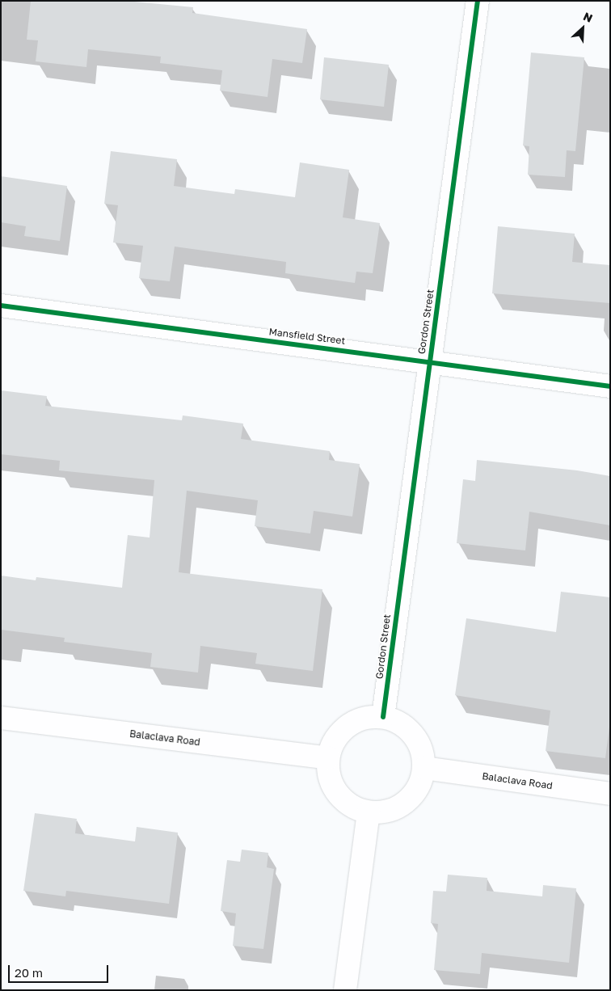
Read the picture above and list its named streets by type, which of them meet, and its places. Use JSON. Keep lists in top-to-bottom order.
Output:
{
  "streets": {
    "street": ["Gordon Street", "Mansfield Street", "Balaclava Road"]
  },
  "crossings": [
    ["Gordon Street", "Mansfield Street"],
    ["Gordon Street", "Balaclava Road"]
  ],
  "scale_bar": "20 m",
  "north": "top right"
}
